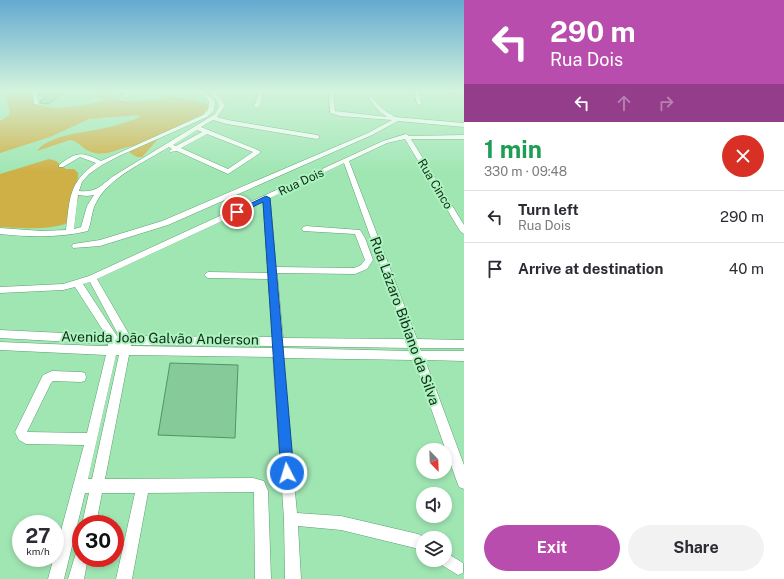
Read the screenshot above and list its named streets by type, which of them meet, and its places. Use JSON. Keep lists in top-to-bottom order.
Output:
{
  "streets": {
    "street": [
      "Rua Dois",
      "Rua Cinco",
      "Rua Lázaro Bibiano da Silva",
      "Avenida João Galvão Anderson"
    ]
  },
  "crossings": [
    ["Rua Dois", "Rua Cinco"],
    ["Rua Dois", "Rua Lázaro Bibiano da Silva"],
    ["Rua Lázaro Bibiano da Silva", "Avenida João Galvão Anderson"]
  ],
  "north": "bottom right",
  "page": {
    "turn": ["290 m", "Rua Dois"],
    "heading": ["1 min", "330 m · 09:48"],
    "list": [
      {
        "name": "Turn left",
        "note": "Rua Dois",
        "value": "290 m"
      },
      {
        "name": "Arrive at destination",
        "value": "40 m"
      }
    ],
    "speed": "27 km/h",
    "limit": "30",
    "buttons": ["Exit", "Share"]
  }
}
